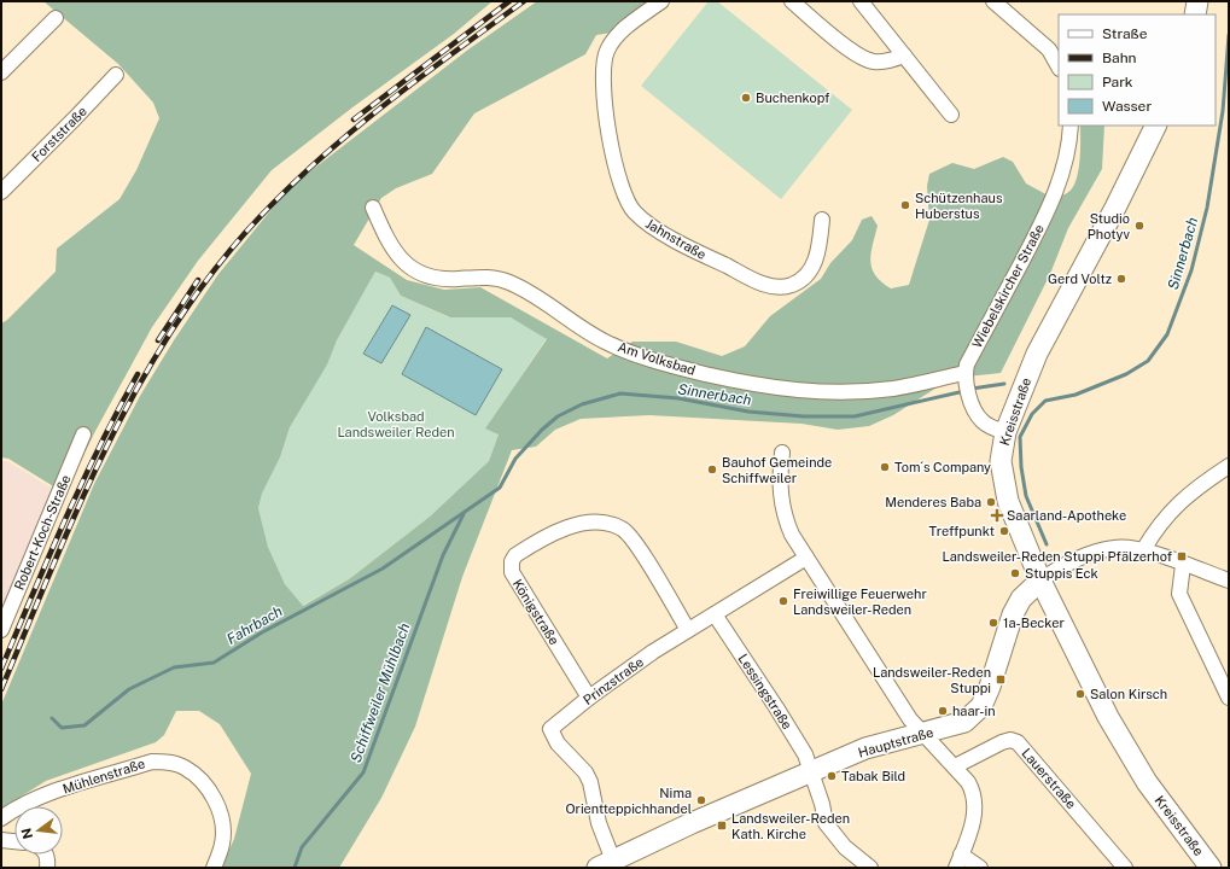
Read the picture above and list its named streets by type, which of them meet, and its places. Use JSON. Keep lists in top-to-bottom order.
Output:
{
  "streets": {
    "main road": ["Kreisstraße", "Hauptstraße"],
    "street": [
      "Forststraße",
      "Jahnstraße",
      "Wiebelskircher Straße",
      "Am Volksbad",
      "Robert-Koch-Straße",
      "Königstraße",
      "Prinzstraße",
      "Lessingstraße",
      "Mühlenstraße",
      "Lauerstraße"
    ]
  },
  "crossings": [
    ["Wiebelskircher Straße", "Am Volksbad"],
    ["Kreisstraße", "Hauptstraße"],
    ["Königstraße", "Prinzstraße"],
    ["Prinzstraße", "Lessingstraße"],
    ["Prinzstraße", "Hauptstraße"],
    ["Lessingstraße", "Hauptstraße"]
  ],
  "water": ["Sinnerbach", "Fahrbach", "Schiffweiler Mühlbach"],
  "parks": ["Volksbad Landsweiler Reden"],
  "places": {
    "other": [
      "Buchenkopf",
      "Schützenhaus Huberstus",
      "Studio Photyv",
      "Gerd Voltz",
      "Tom´s Company",
      "Bauhof Gemeinde Schiffweiler",
      "Menderes Baba",
      "Treffpunkt",
      "Stuppis Eck",
      "Freiwillige Feuerwehr Landsweiler-Reden",
      "1a-Becker",
      "Salon Kirsch",
      "haar-in",
      "Tabak Bild",
      "Nima Orientteppichhandel"
    ],
    "health": ["Saarland-Apotheke"],
    "transit": ["Landsweiler-Reden Stuppi Pfälzerhof", "Landsweiler-Reden Stuppi", "Landsweiler-Reden Kath. Kirche"]
  },
  "legend": [
    "Straße",
    "Bahn",
    "Park",
    "Wasser"
  ],
  "north": "left"
}
